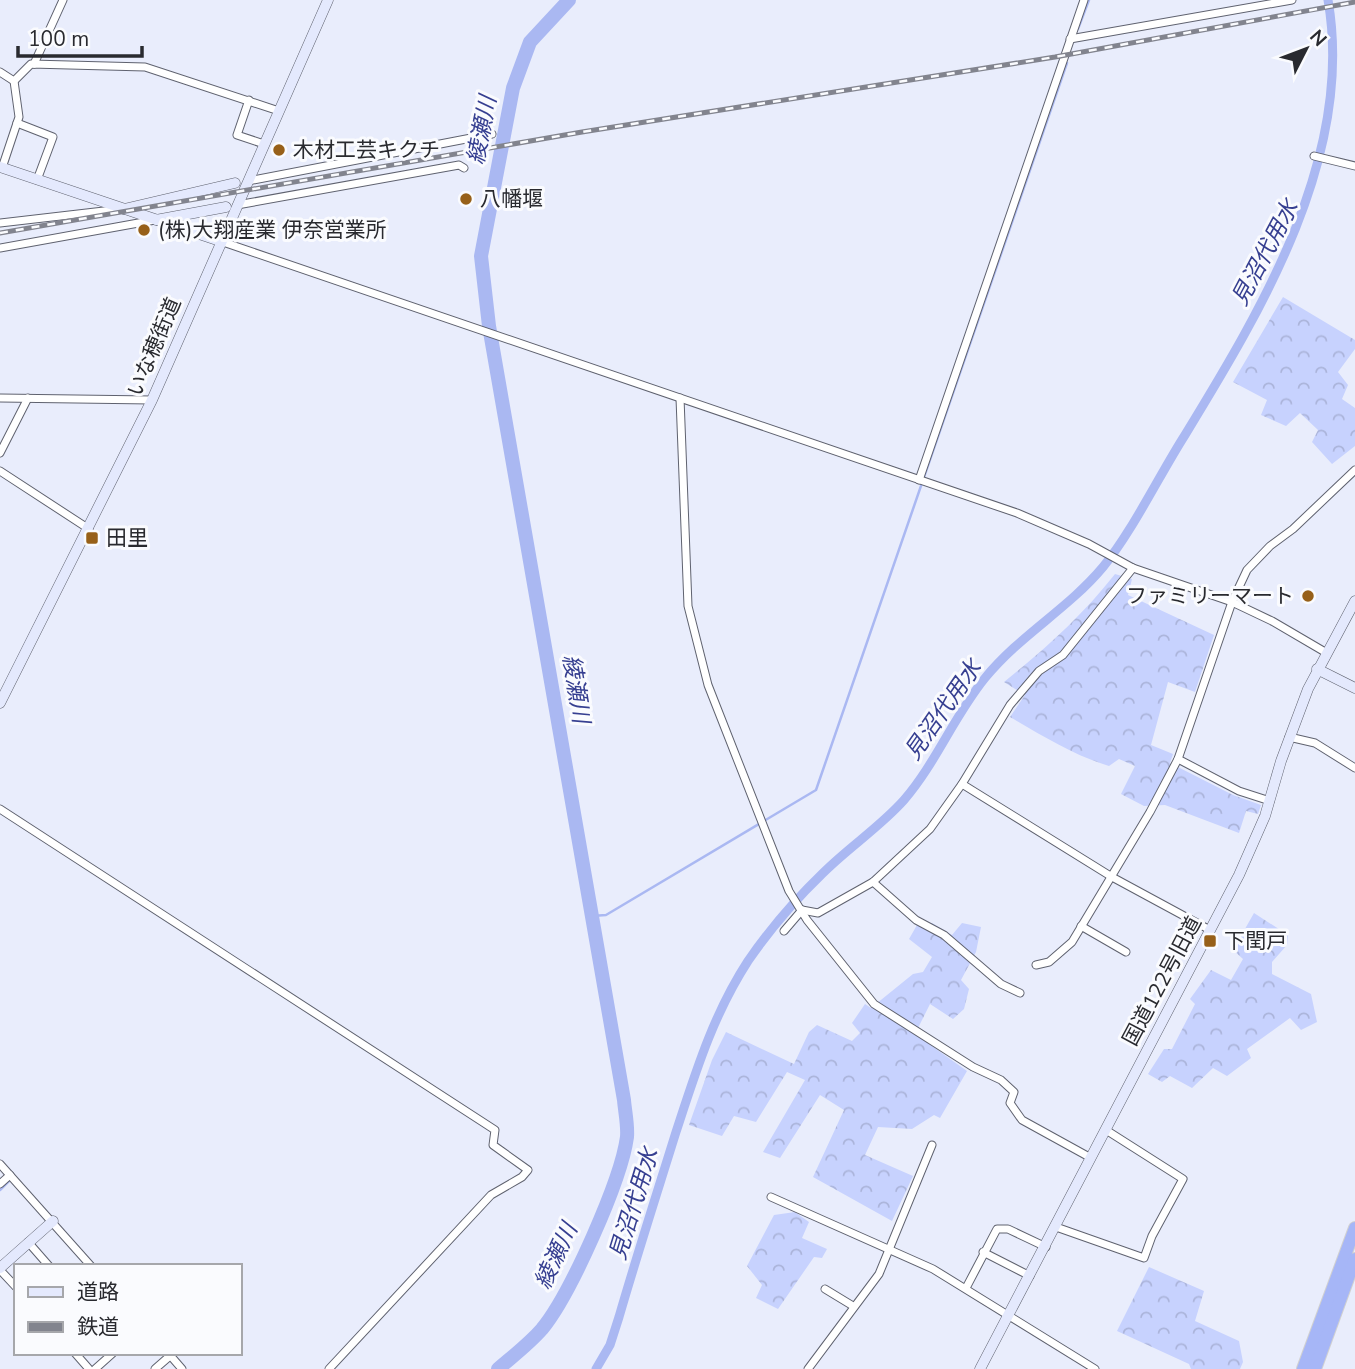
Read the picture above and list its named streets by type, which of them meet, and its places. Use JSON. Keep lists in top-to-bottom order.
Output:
{
  "streets": {
    "street": ["いな穂街道", "国道122号旧道"]
  },
  "water": ["綾瀬川", "見沼代用水"],
  "places": {
    "other": [
      "木材工芸キクチ",
      "八幡堰",
      "(株)大翔産業 伊奈営業所",
      "ファミリーマート"
    ],
    "transit": ["田里", "下閏戸"]
  },
  "legend": ["道路", "鉄道"],
  "scale_bar": "100 m",
  "north": "top right"
}
